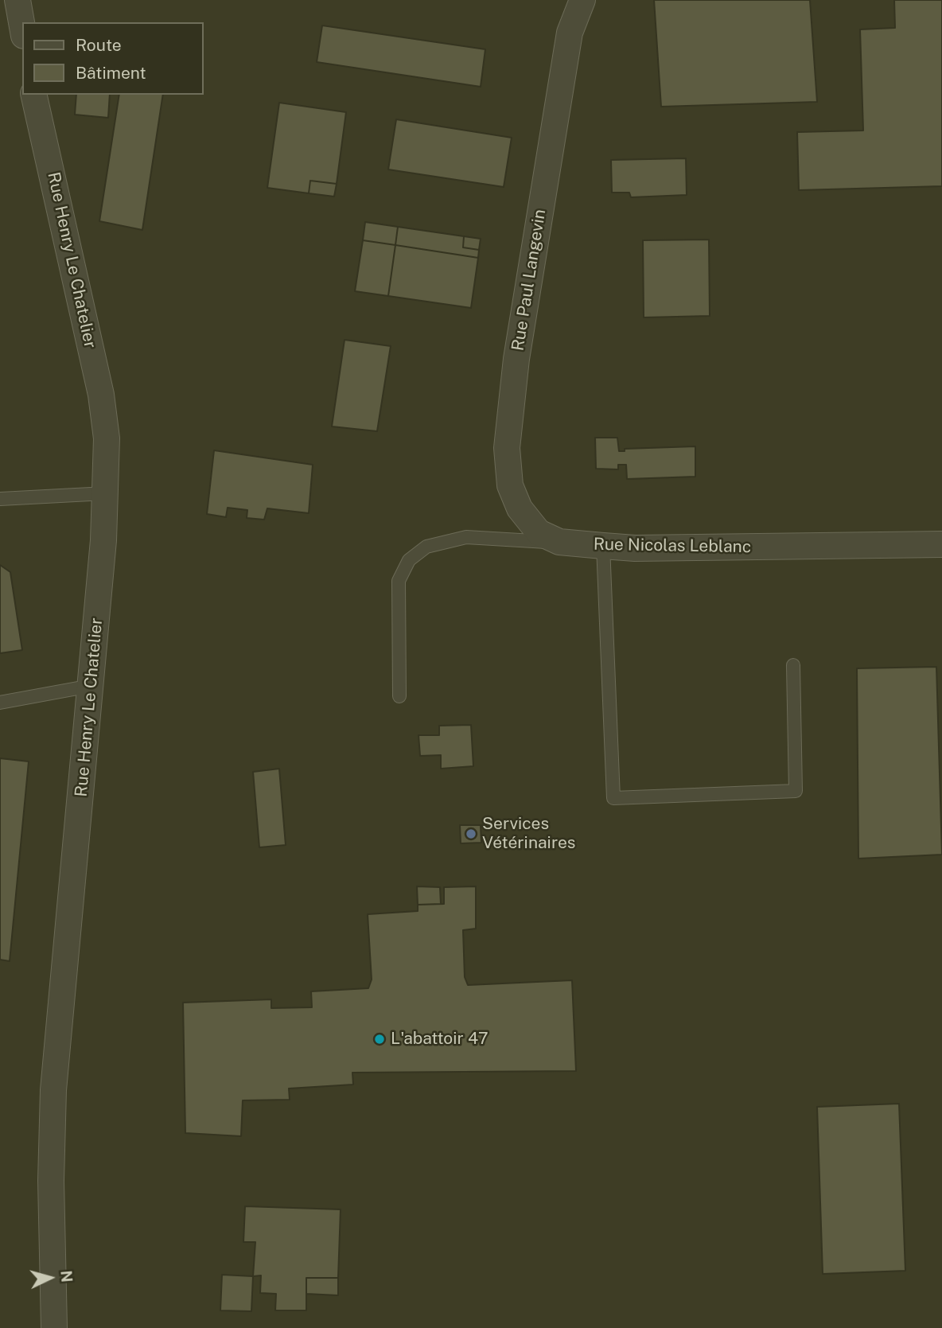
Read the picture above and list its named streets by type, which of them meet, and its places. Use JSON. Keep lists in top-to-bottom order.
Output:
{
  "streets": {
    "street": ["Rue Henry Le Chatelier", "Rue Paul Langevin", "Rue Nicolas Leblanc"]
  },
  "crossings": [
    ["Rue Paul Langevin", "Rue Nicolas Leblanc"]
  ],
  "places": ["Services Vétérinaires", "L'abattoir 47"],
  "legend": ["Route", "Bâtiment"],
  "north": "right"
}
